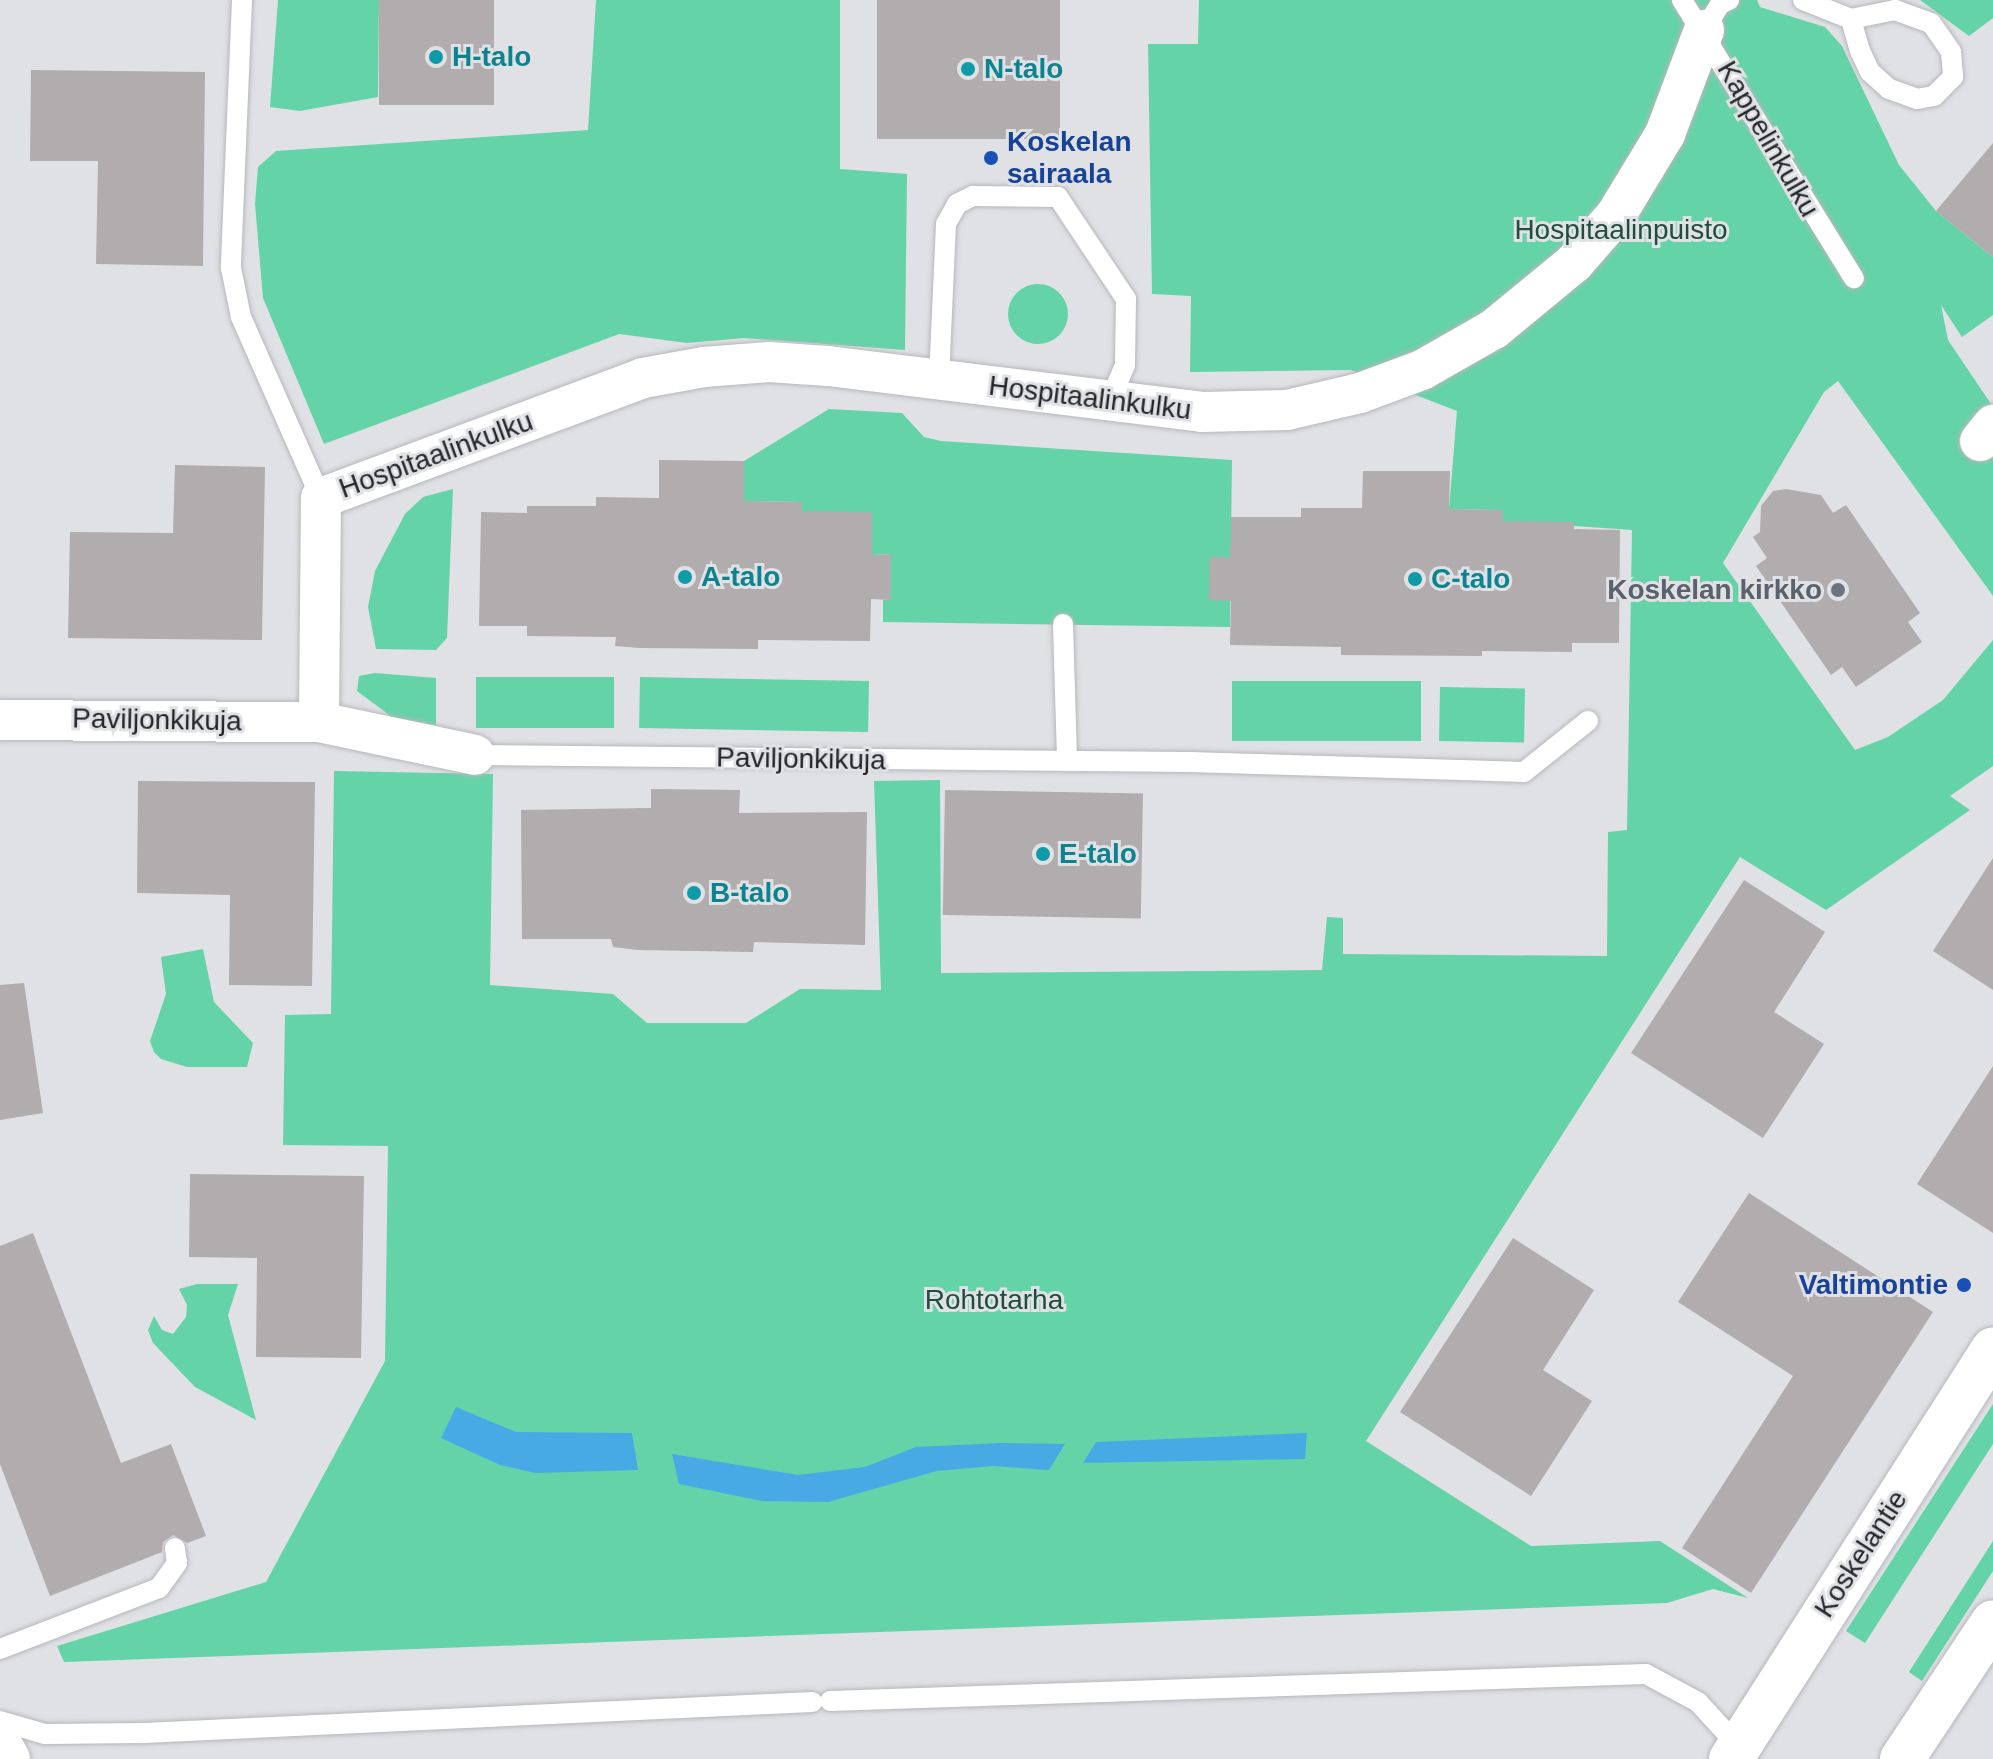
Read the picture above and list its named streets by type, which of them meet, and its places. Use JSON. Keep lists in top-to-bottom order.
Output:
{
  "streets": {
    "main road": ["Koskelantie"],
    "street": ["Hospitaalinkulku", "Paviljonkikuja"],
    "lane": ["Kappelinkulku"]
  },
  "crossings": [
    ["Kappelinkulku", "Hospitaalinkulku"],
    ["Hospitaalinkulku", "Paviljonkikuja"]
  ],
  "parks": ["Hospitaalinpuisto", "Rohtotarha"],
  "places": [
    "H-talo",
    "N-talo",
    "Koskelan sairaala",
    "A-talo",
    "C-talo",
    "Koskelan kirkko",
    "E-talo",
    "B-talo",
    "Valtimontie"
  ]
}
